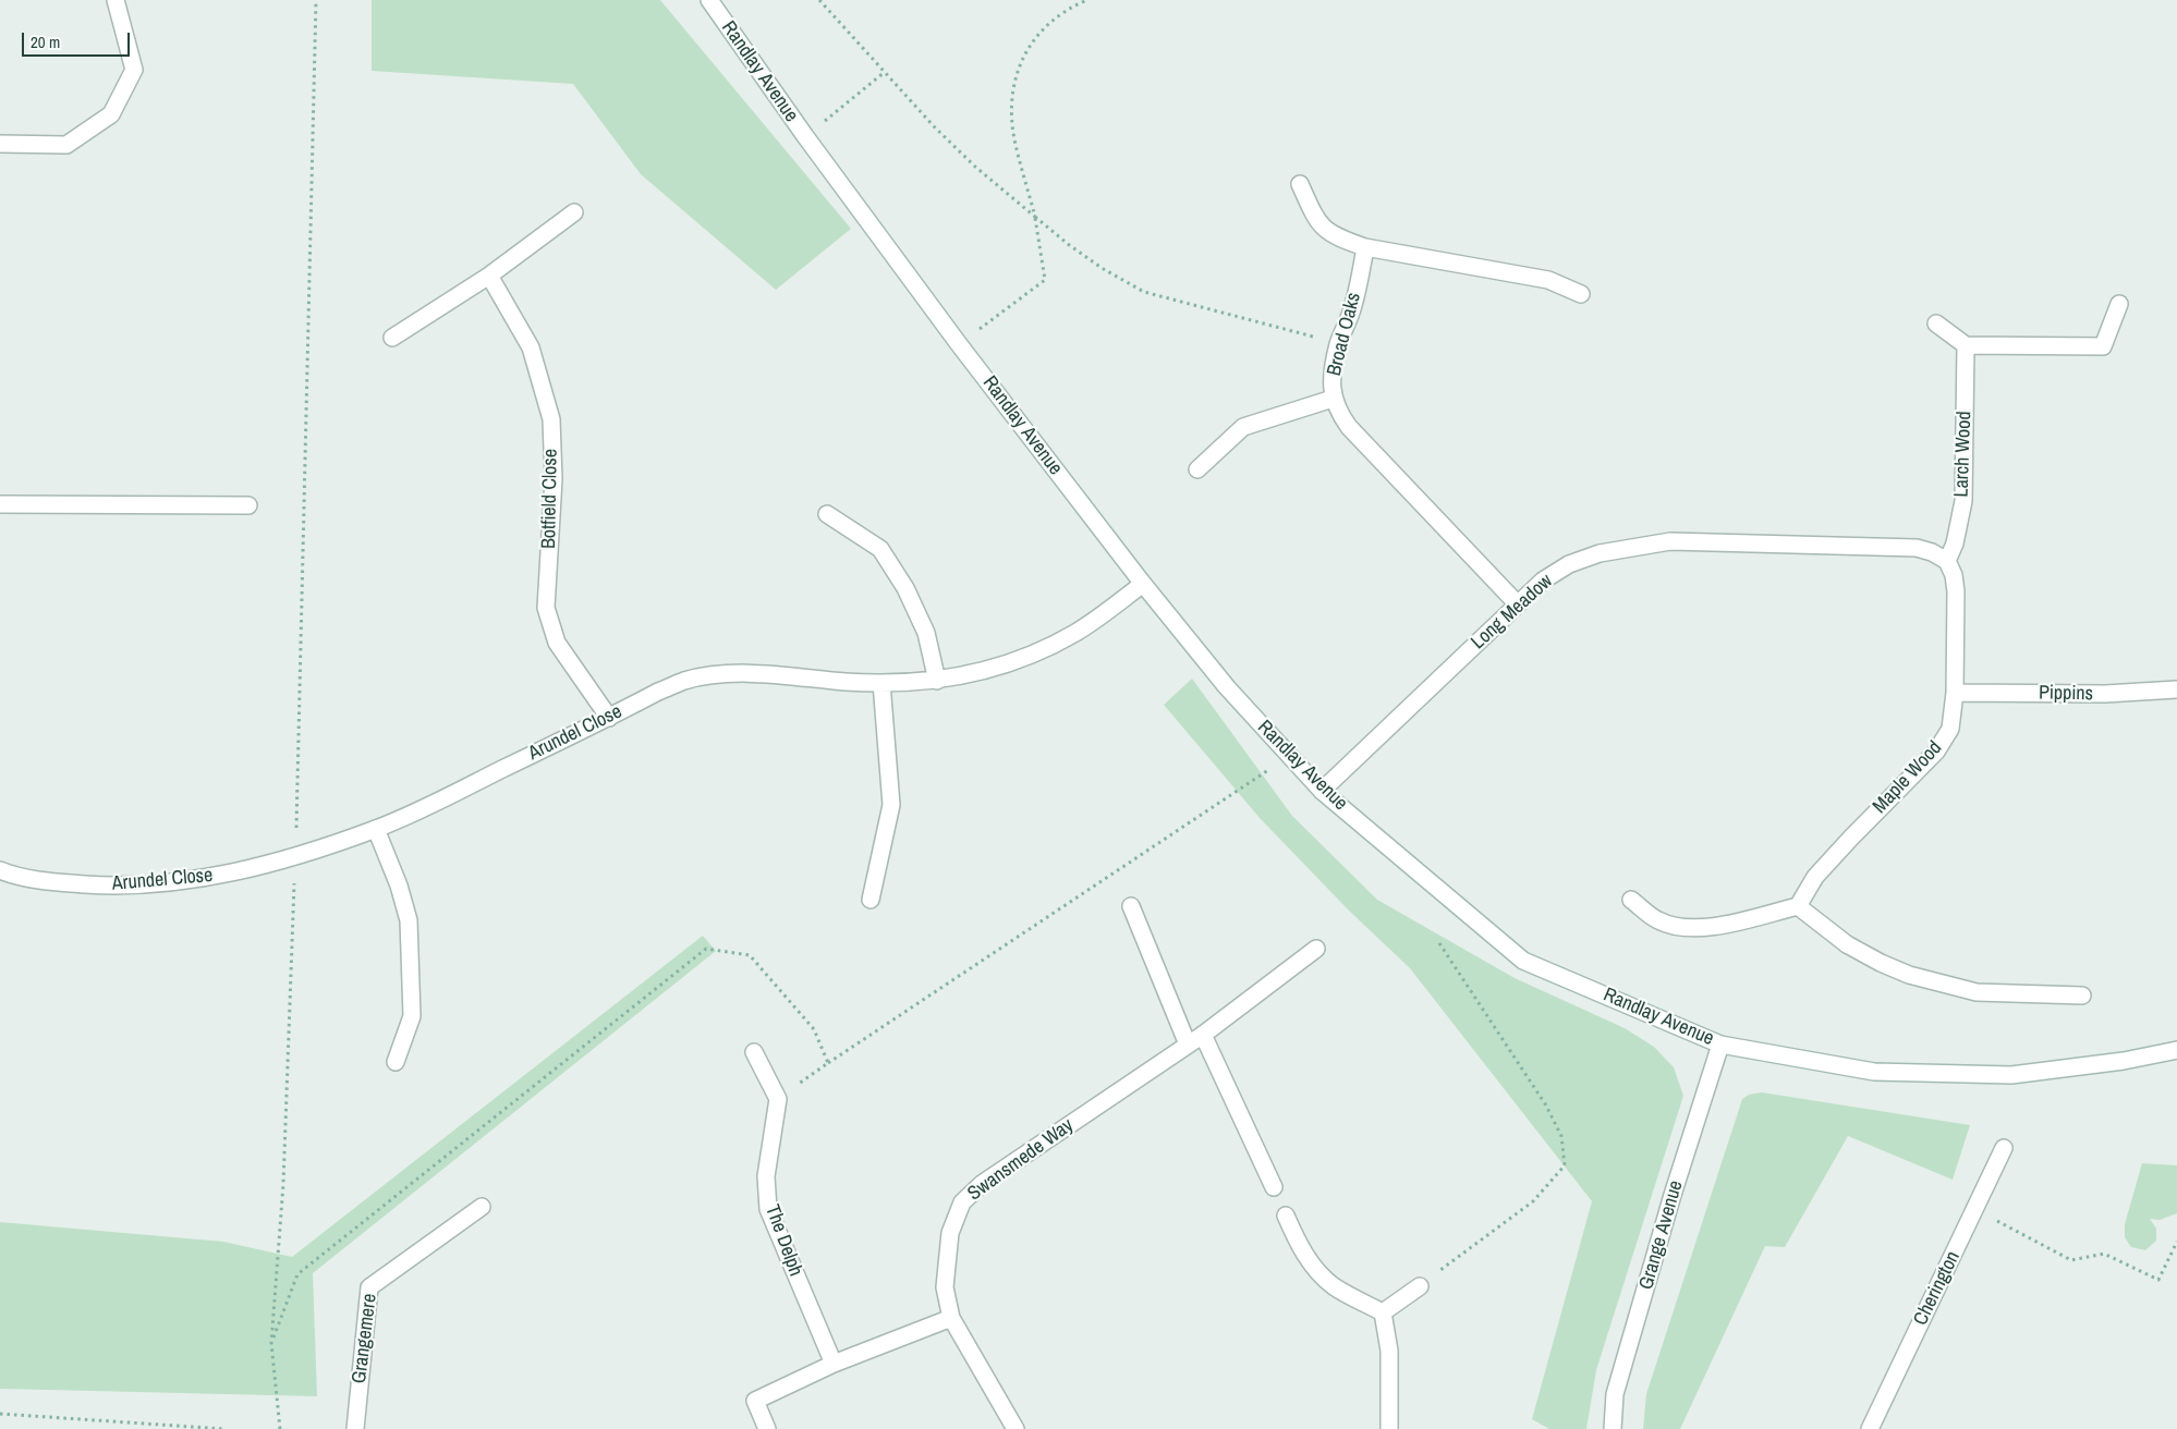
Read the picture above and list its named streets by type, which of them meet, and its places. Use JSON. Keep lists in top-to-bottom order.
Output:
{
  "streets": {
    "street": [
      "Randlay Avenue",
      "Broad Oaks",
      "Larch Wood",
      "Botfield Close",
      "Long Meadow",
      "Pippins",
      "Arundel Close",
      "Maple Wood",
      "Swansmede Way",
      "Grange Avenue",
      "The Delph",
      "Cherington",
      "Grangemere"
    ]
  },
  "crossings": [
    ["Randlay Avenue", "Long Meadow"],
    ["Randlay Avenue", "Arundel Close"],
    ["Randlay Avenue", "Grange Avenue"],
    ["Broad Oaks", "Long Meadow"],
    ["Larch Wood", "Long Meadow"],
    ["Larch Wood", "Maple Wood"],
    ["Botfield Close", "Arundel Close"],
    ["Long Meadow", "Maple Wood"],
    ["Pippins", "Maple Wood"]
  ],
  "scale_bar": "20 m"
}
